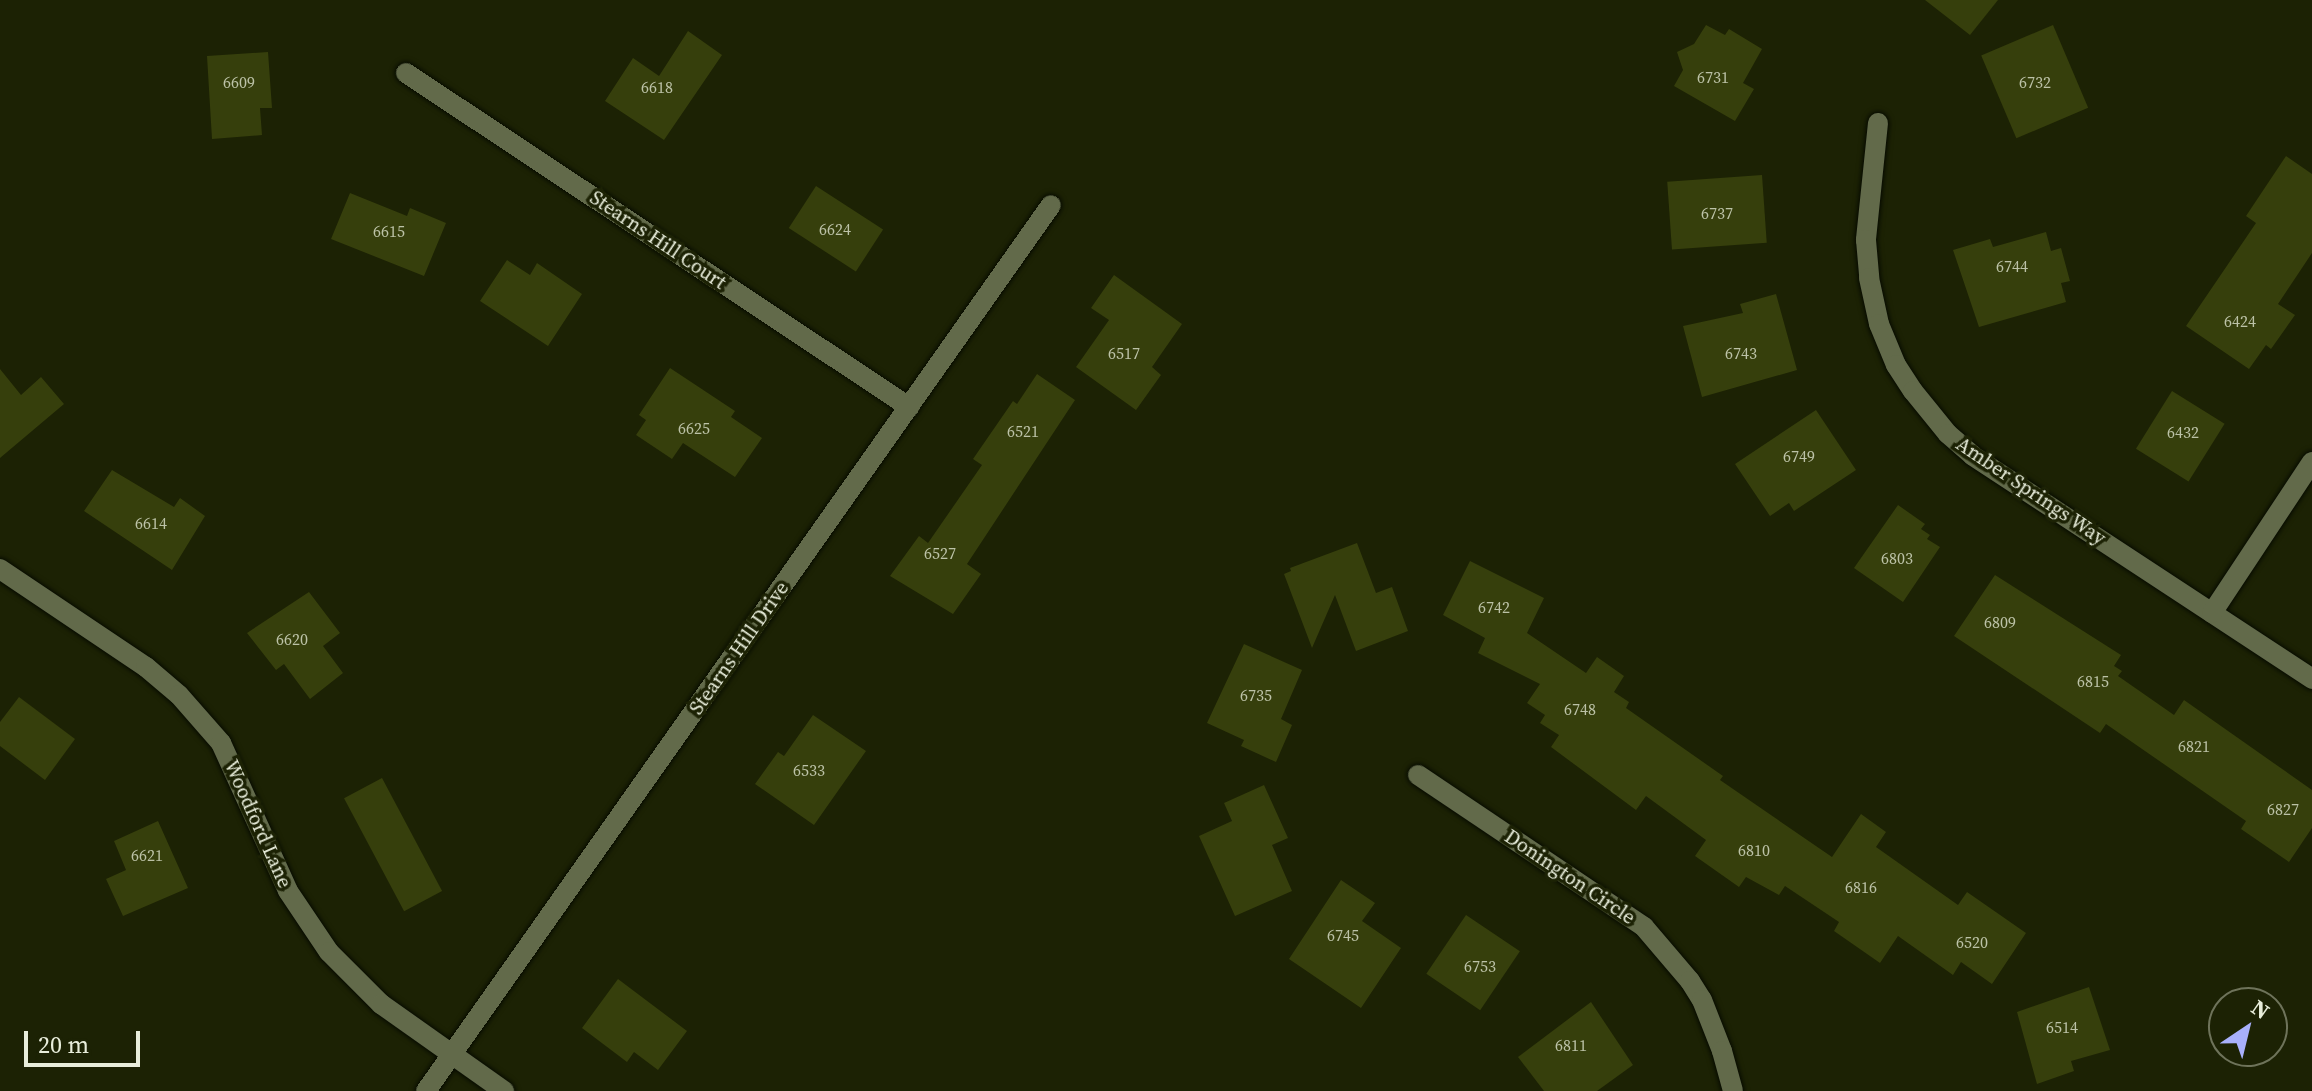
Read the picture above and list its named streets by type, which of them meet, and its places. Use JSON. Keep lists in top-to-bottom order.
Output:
{
  "streets": {
    "street": [
      "Stearns Hill Court",
      "Amber Springs Way",
      "Stearns Hill Drive",
      "Woodford Lane",
      "Donington Circle"
    ]
  },
  "crossings": [
    ["Stearns Hill Court", "Stearns Hill Drive"],
    ["Stearns Hill Drive", "Woodford Lane"]
  ],
  "house_numbers": [
    "6731",
    "6609",
    "6732",
    "6618",
    "6737",
    "6624",
    "6615",
    "6744",
    "6424",
    "6517",
    "6743",
    "6625",
    "6521",
    "6432",
    "6749",
    "6614",
    "6527",
    "6803",
    "6742",
    "6809",
    "6620",
    "6815",
    "6735",
    "6748",
    "6821",
    "6533",
    "6827",
    "6810",
    "6621",
    "6816",
    "6745",
    "6520",
    "6753",
    "6514",
    "6811"
  ],
  "scale_bar": "20 m",
  "north": "top right"
}
